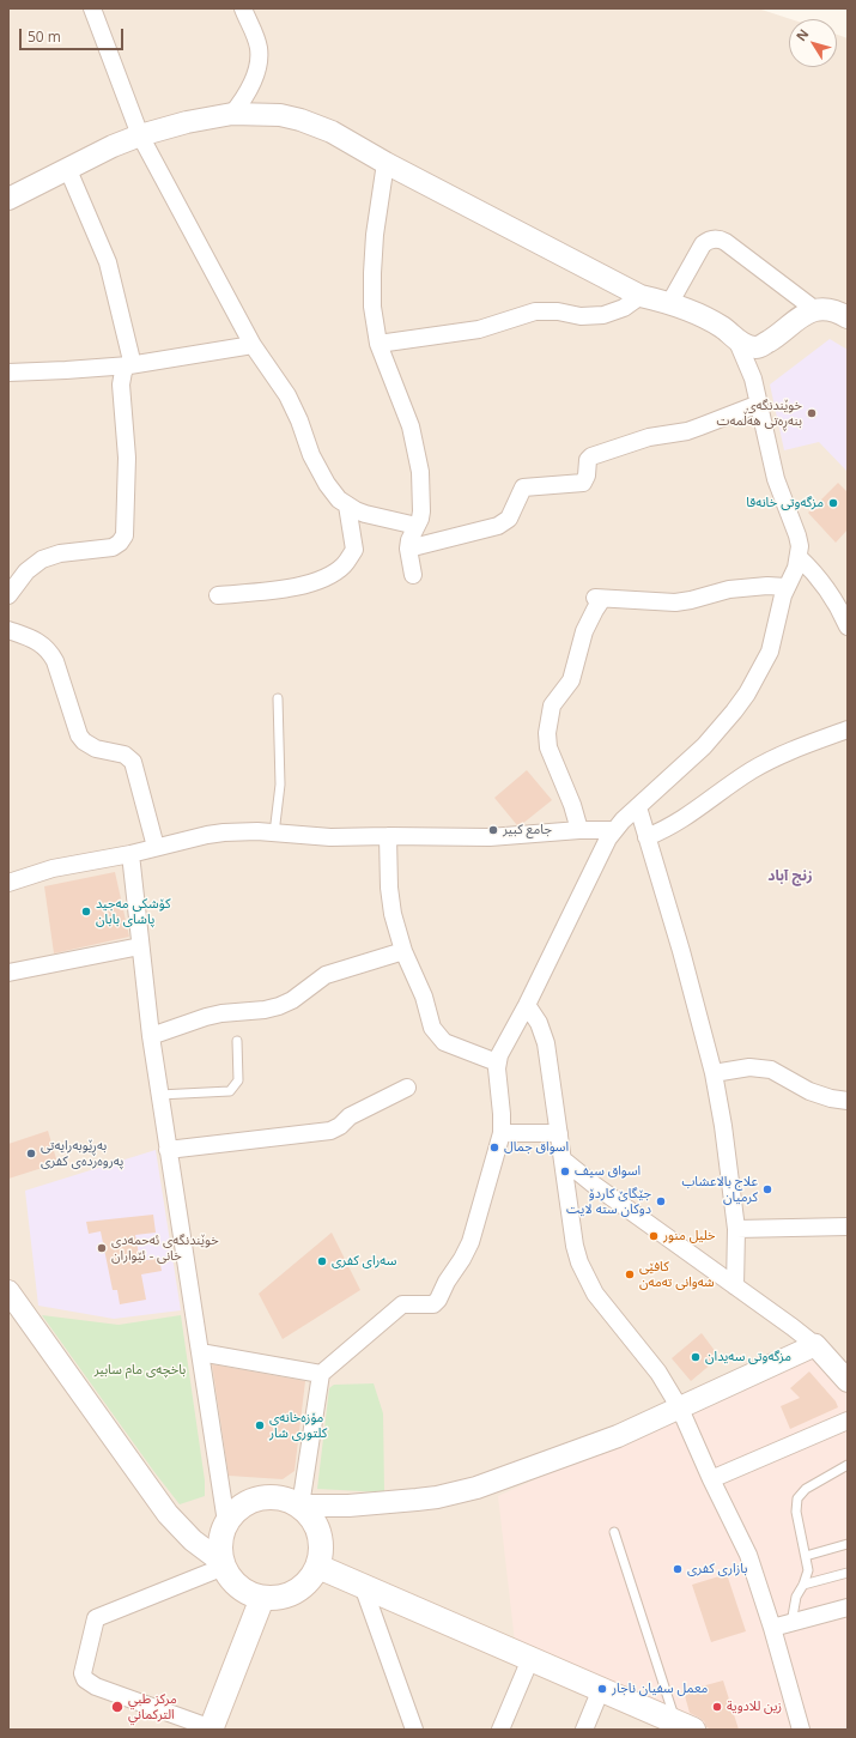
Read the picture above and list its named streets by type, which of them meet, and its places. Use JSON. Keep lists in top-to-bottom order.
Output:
{
  "districts": ["زنج آباد"],
  "parks": ["باخچەی مام سابیر"],
  "places": [
    "خوێندنگەی بنەڕەتی هەڵمەت",
    "مزگەوتی خانەقا",
    "جامع كبير",
    "کۆشکی مەجید پاشای بابان",
    "اسواق جمال",
    "بەڕێوبەرایەتی پەروەردەی کفری",
    "اسواق سيف",
    "علاج بالاعشاب كرميان",
    "جێگاێ کاردۆ دوکان ستە لایت",
    "خلیل منور",
    "خوێندنگەی ئەحمەدی خانی - ئێواران",
    "سەرای کفری",
    "کافێی شەوانی تەمەن",
    "مزگەوتی سەیدان",
    "مۆزەخانەی کلتوری شار",
    "بازاری کفری",
    "معمل سفيان ناجار",
    "مركز طبي التركماني",
    "زین للادویة"
  ],
  "scale_bar": "50 m",
  "north": "top left"
}
